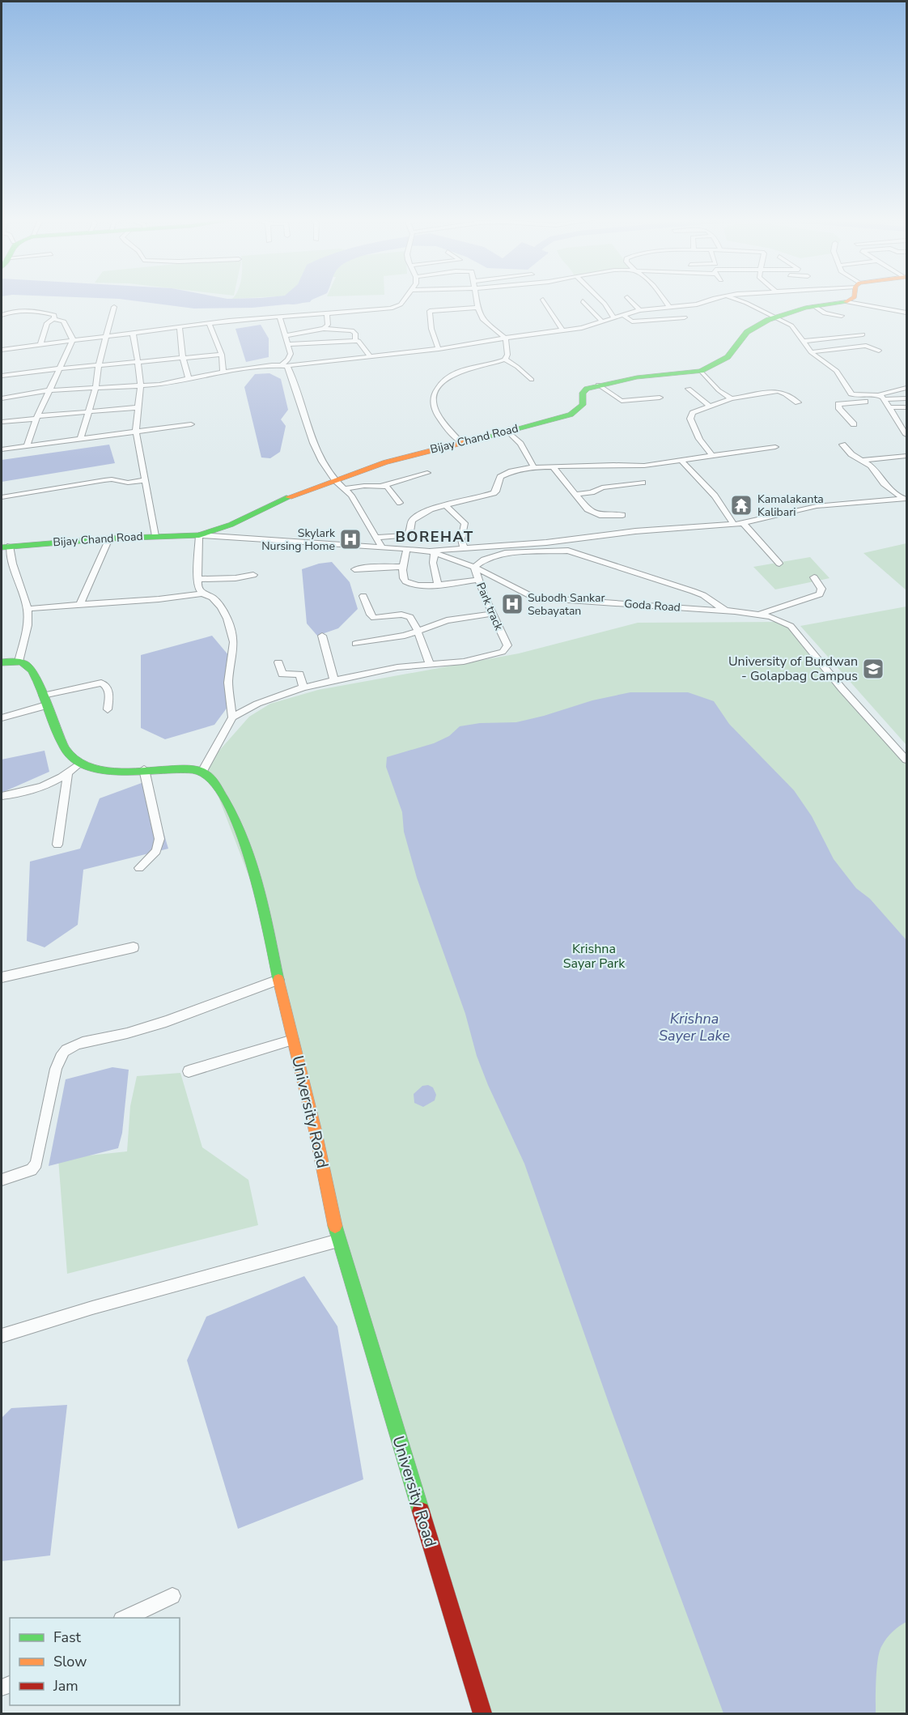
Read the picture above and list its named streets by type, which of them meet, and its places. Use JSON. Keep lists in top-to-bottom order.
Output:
{
  "streets": {
    "main road": ["Bijay Chand Road", "University Road"],
    "street": ["Goda Road", "Park track"]
  },
  "crossings": [
    ["Bijay Chand Road", "Goda Road"],
    ["Goda Road", "Park track"]
  ],
  "districts": ["BOREHAT"],
  "water": ["Krishna Sayer Lake"],
  "parks": ["Krishna Sayar Park"],
  "places": {
    "temple": ["Kamalakanta Kalibari"],
    "hospital": ["Skylark Nursing Home", "Subodh Sankar Sebayatan"],
    "school or university": ["University of Burdwan - Golapbag Campus"]
  },
  "legend": ["Fast", "Slow", "Jam"]
}
